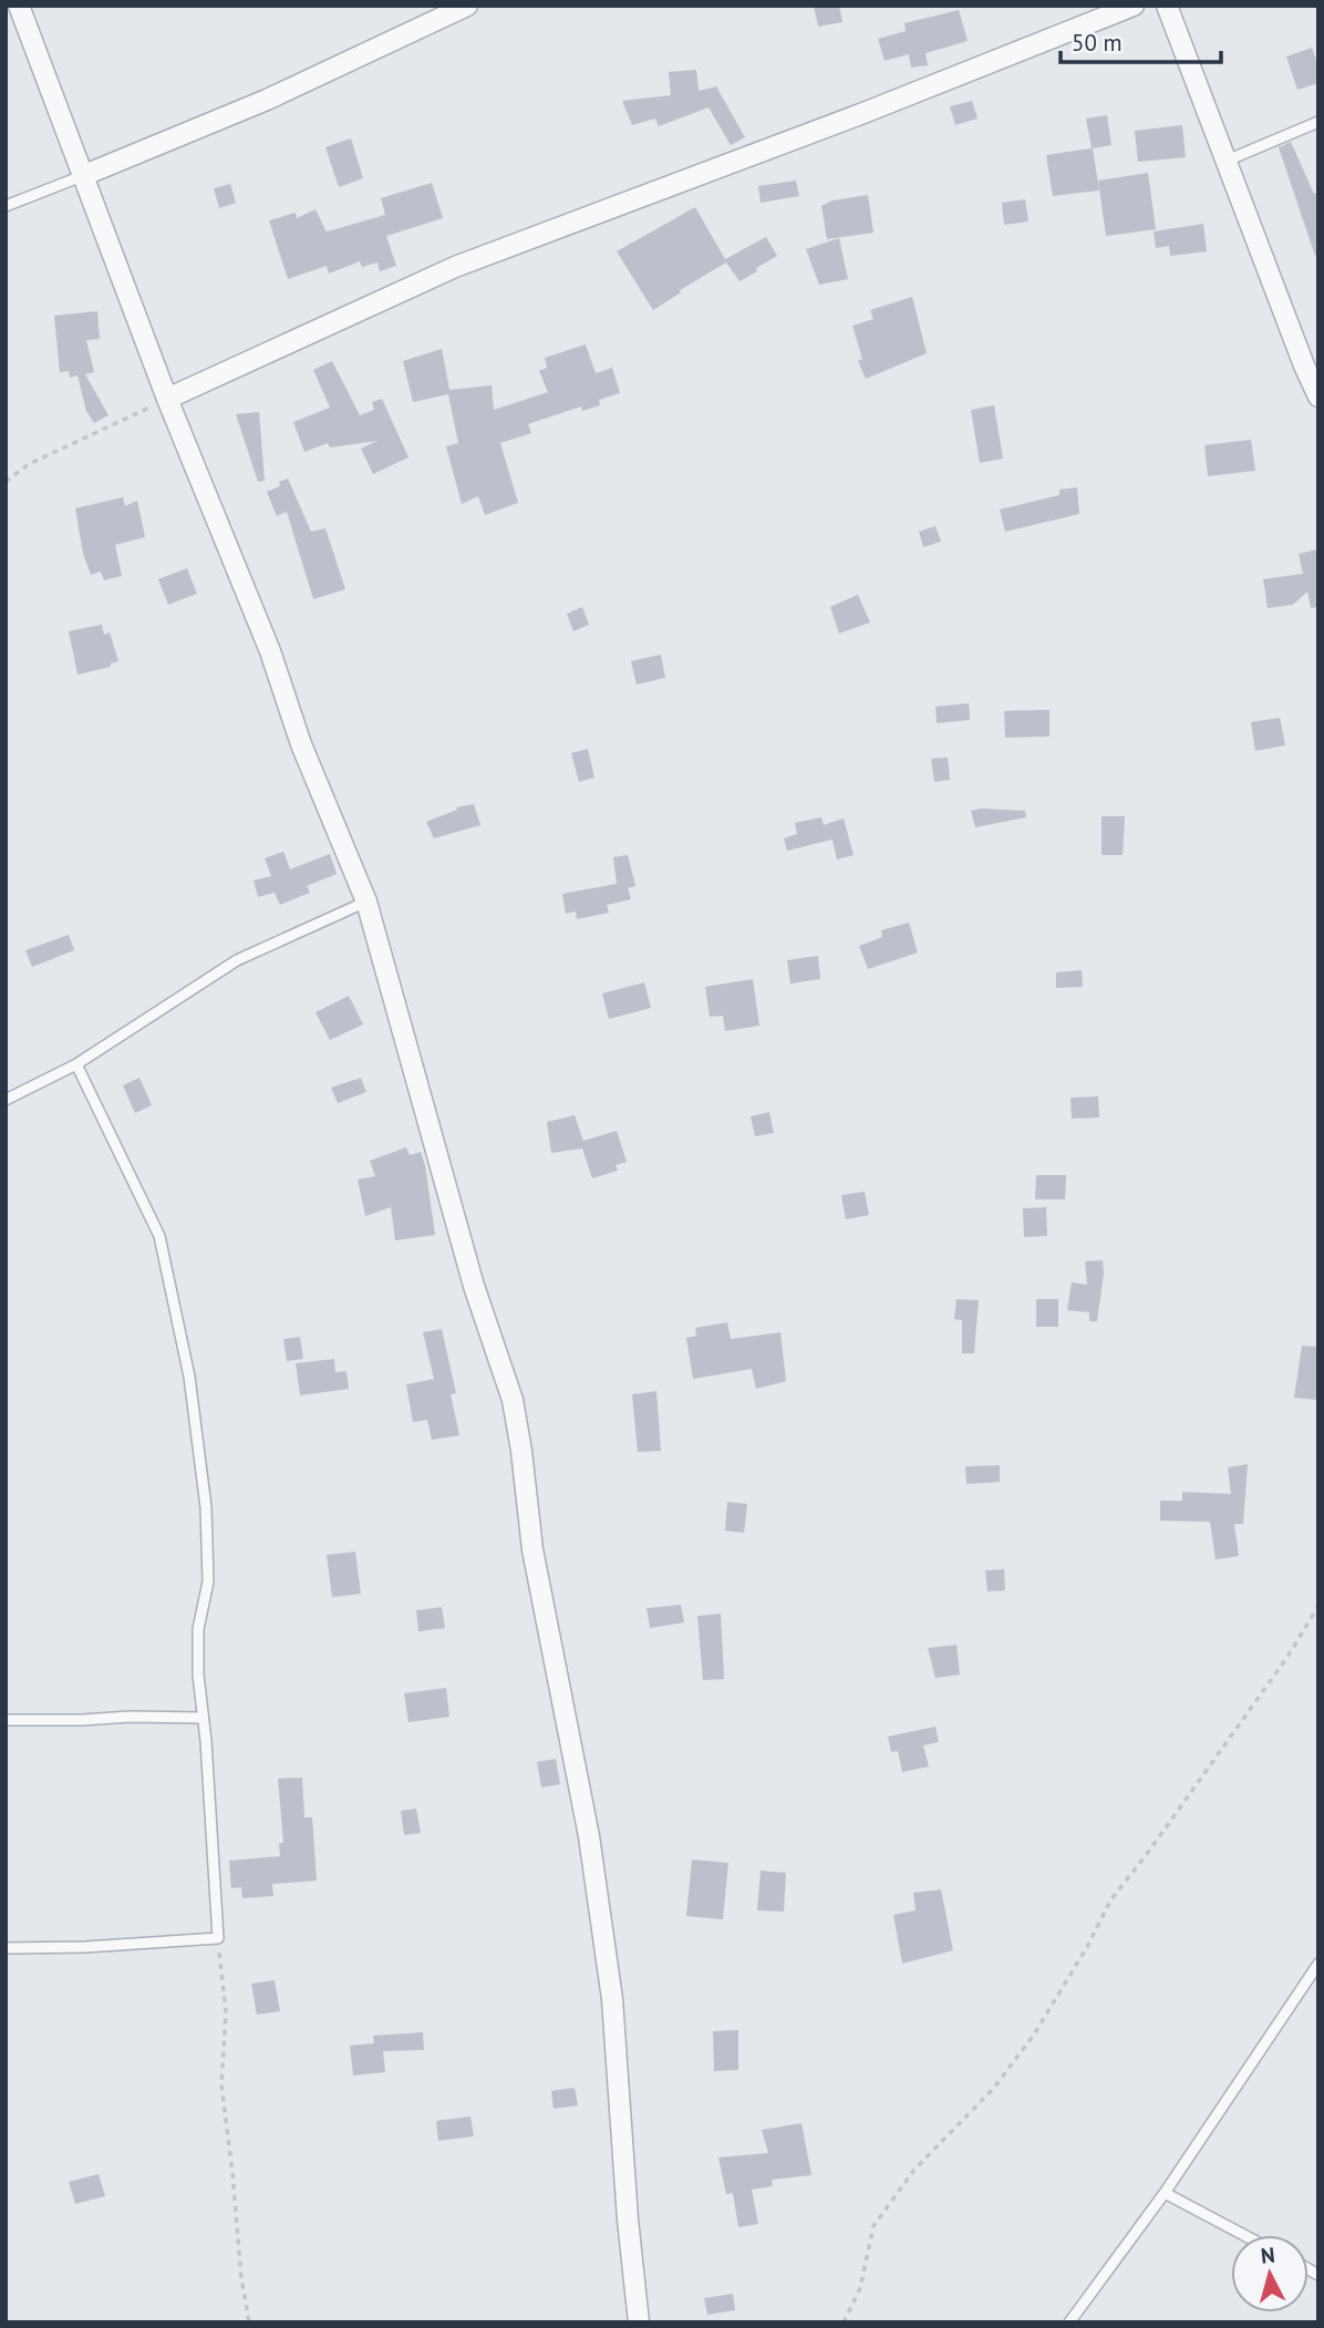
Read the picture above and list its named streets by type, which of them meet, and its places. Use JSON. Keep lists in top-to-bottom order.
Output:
{
  "scale_bar": "50 m",
  "north": "top"
}
